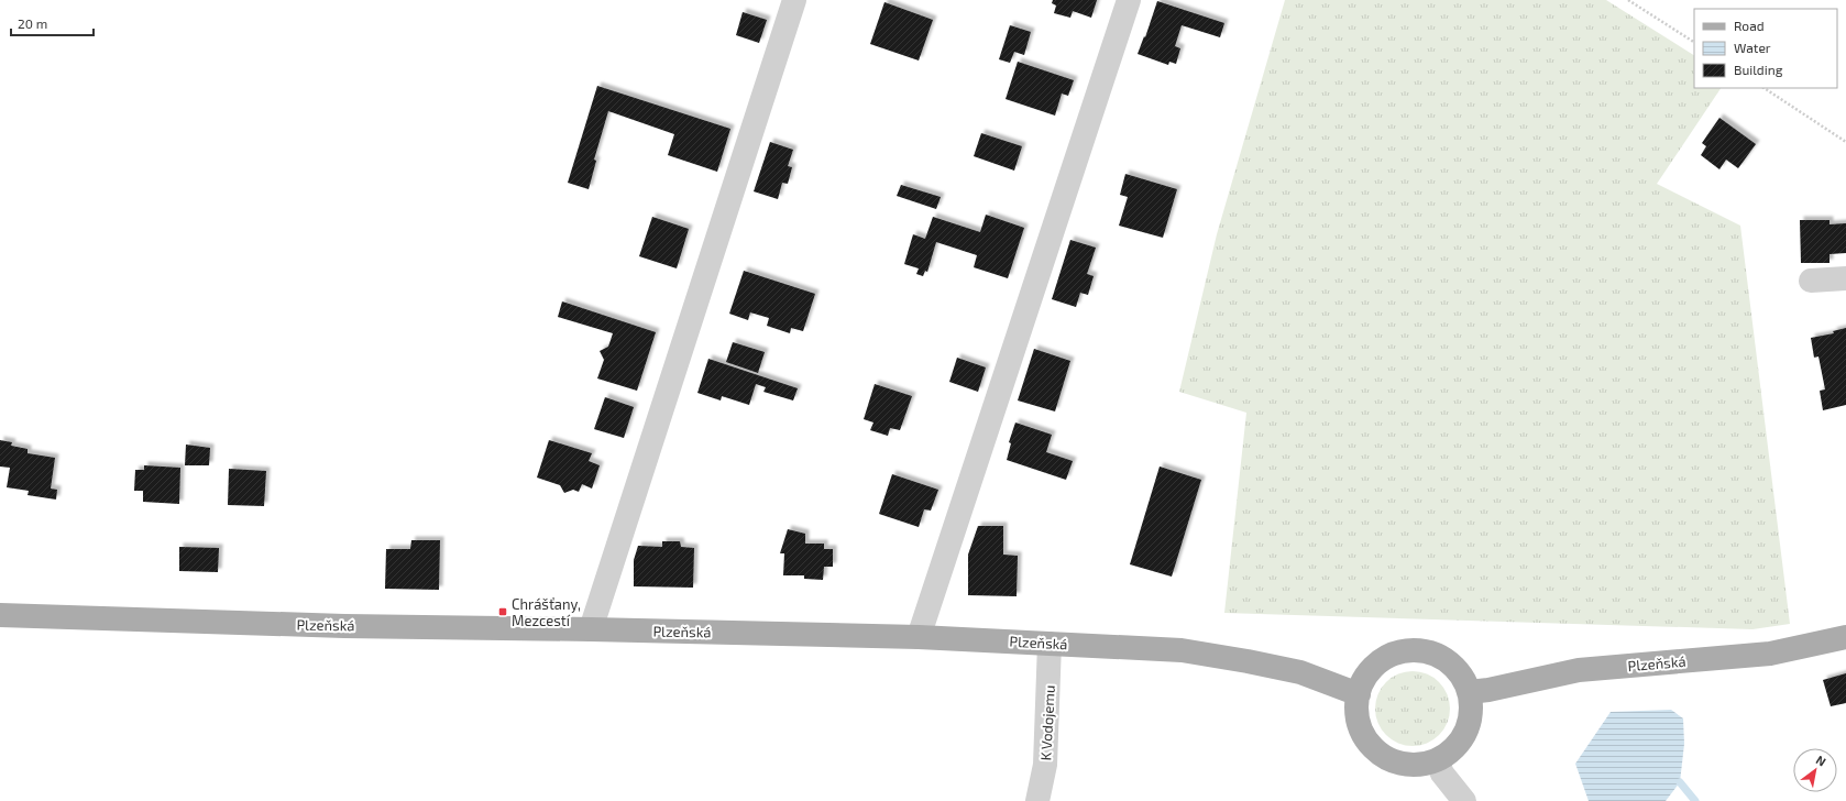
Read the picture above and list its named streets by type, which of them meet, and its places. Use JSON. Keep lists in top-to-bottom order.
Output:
{
  "streets": {
    "main road": ["Plzeňská"],
    "street": ["K Vodojemu"]
  },
  "crossings": [
    ["Plzeňská", "K Vodojemu"]
  ],
  "places": {
    "transit": ["Chrášťany, Mezcestí"]
  },
  "legend": ["Road", "Water", "Building"],
  "scale_bar": "20 m",
  "north": "top right"
}
